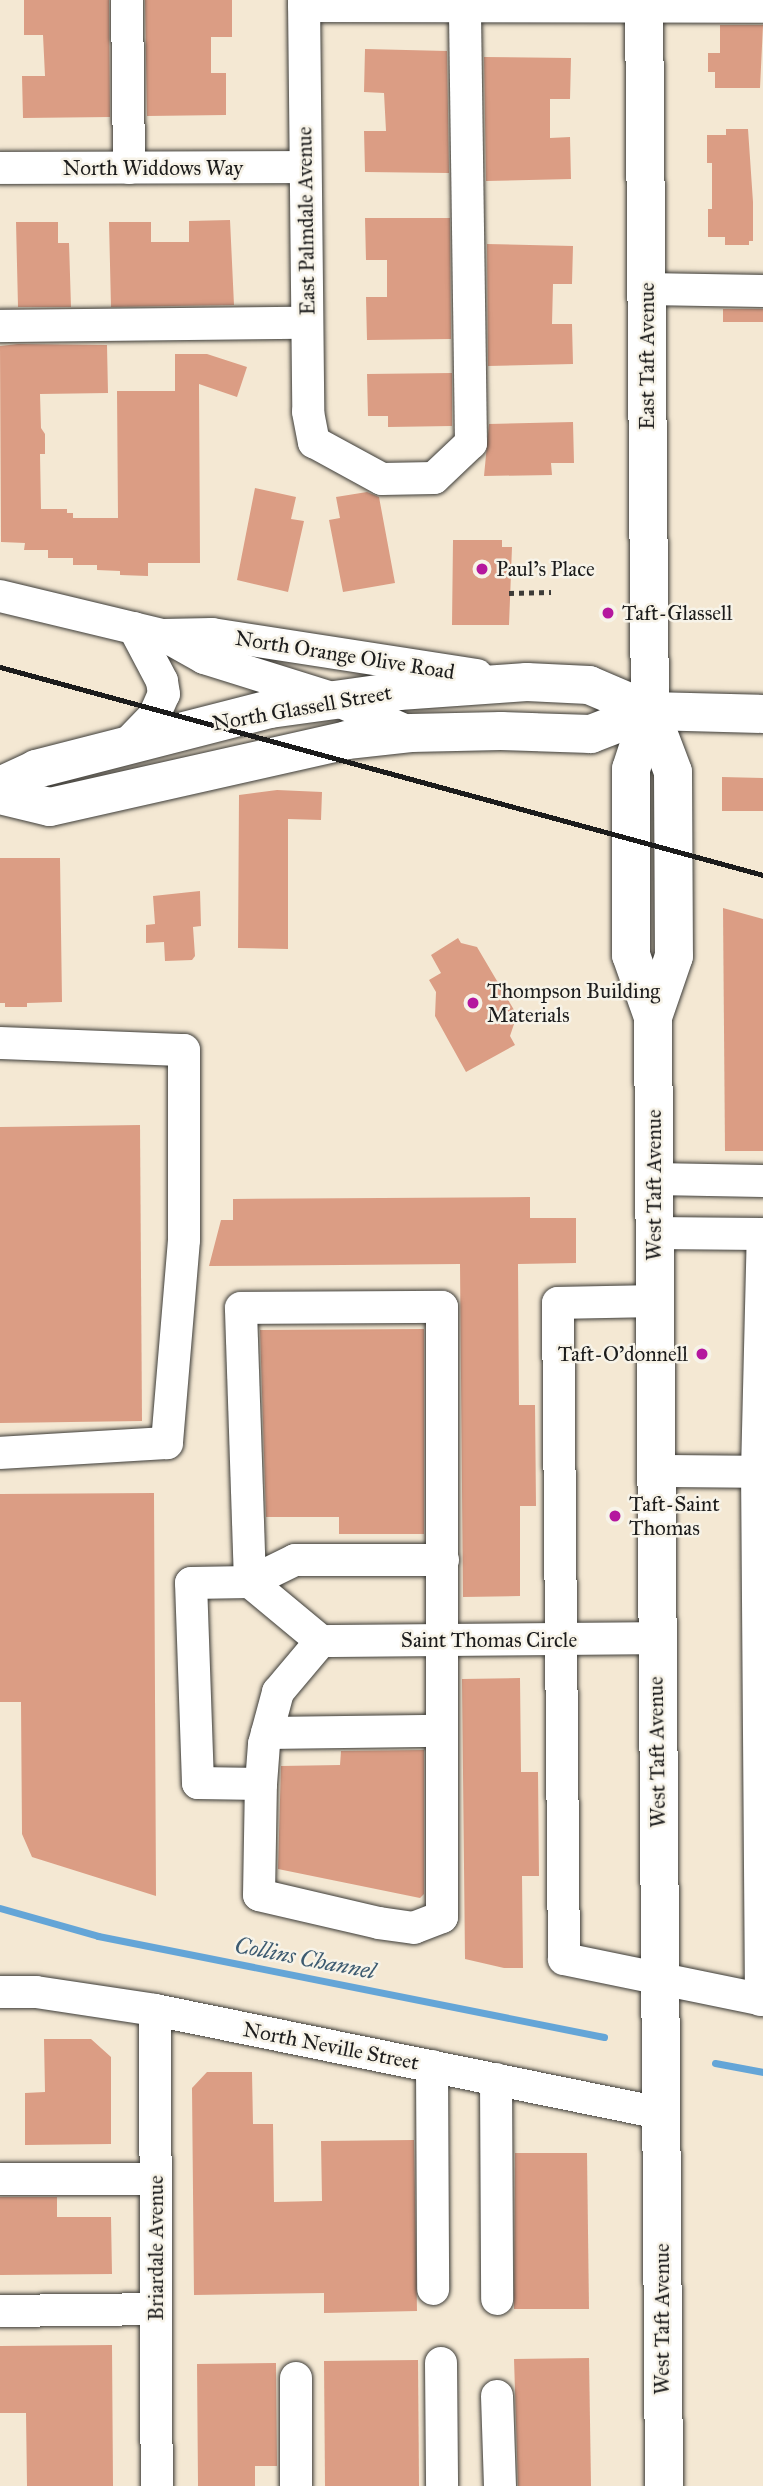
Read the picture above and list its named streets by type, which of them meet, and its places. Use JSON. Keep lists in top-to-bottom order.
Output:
{
  "streets": {
    "main road": ["East Taft Avenue", "North Glassell Street", "West Taft Avenue"],
    "street": [
      "North Widdows Way",
      "East Palmdale Avenue",
      "North Orange Olive Road",
      "Saint Thomas Circle",
      "North Neville Street",
      "Briardale Avenue"
    ]
  },
  "crossings": [
    ["North Widdows Way", "East Palmdale Avenue"],
    ["East Taft Avenue", "North Glassell Street"],
    ["East Taft Avenue", "West Taft Avenue"],
    ["North Orange Olive Road", "North Glassell Street"],
    ["North Glassell Street", "West Taft Avenue"],
    ["West Taft Avenue", "Saint Thomas Circle"],
    ["West Taft Avenue", "North Neville Street"],
    ["North Neville Street", "Briardale Avenue"]
  ],
  "water": ["Collins Channel"],
  "places": [
    "Paul's Place",
    "Taft-Glassell",
    "Thompson Building Materials",
    "Taft-O'donnell",
    "Taft-Saint Thomas"
  ]
}
